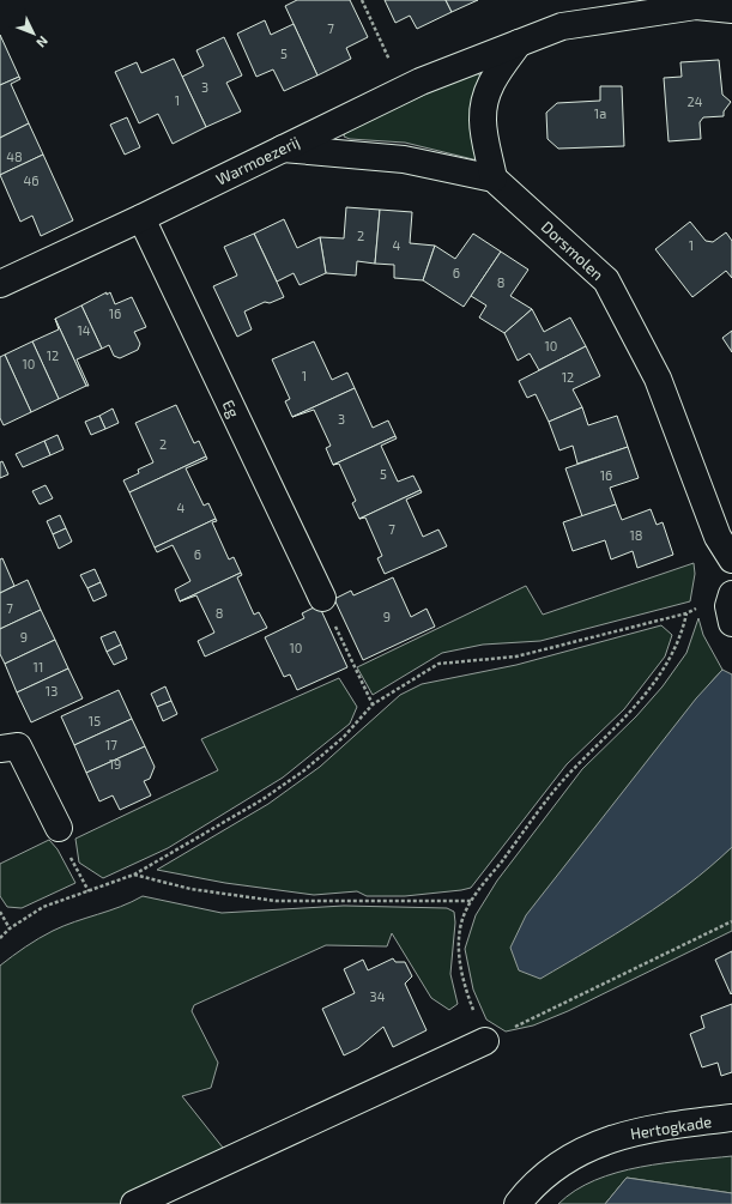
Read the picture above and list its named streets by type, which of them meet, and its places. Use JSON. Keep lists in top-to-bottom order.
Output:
{
  "streets": {
    "street": [
      "Warmoezerij",
      "Dorsmolen",
      "Eg",
      "Hertogkade"
    ]
  },
  "crossings": [
    ["Warmoezerij", "Eg"]
  ],
  "house_numbers": [
    "7",
    "5",
    "3",
    "1",
    "24",
    "1a",
    "48",
    "46",
    "2",
    "4",
    "1",
    "6",
    "8",
    "16",
    "14",
    "10",
    "12",
    "10",
    "1",
    "12",
    "3",
    "2",
    "5",
    "16",
    "4",
    "7",
    "18",
    "6",
    "7",
    "8",
    "9",
    "9",
    "10",
    "11",
    "13",
    "15",
    "17",
    "19",
    "34"
  ],
  "north": "bottom right"
}
